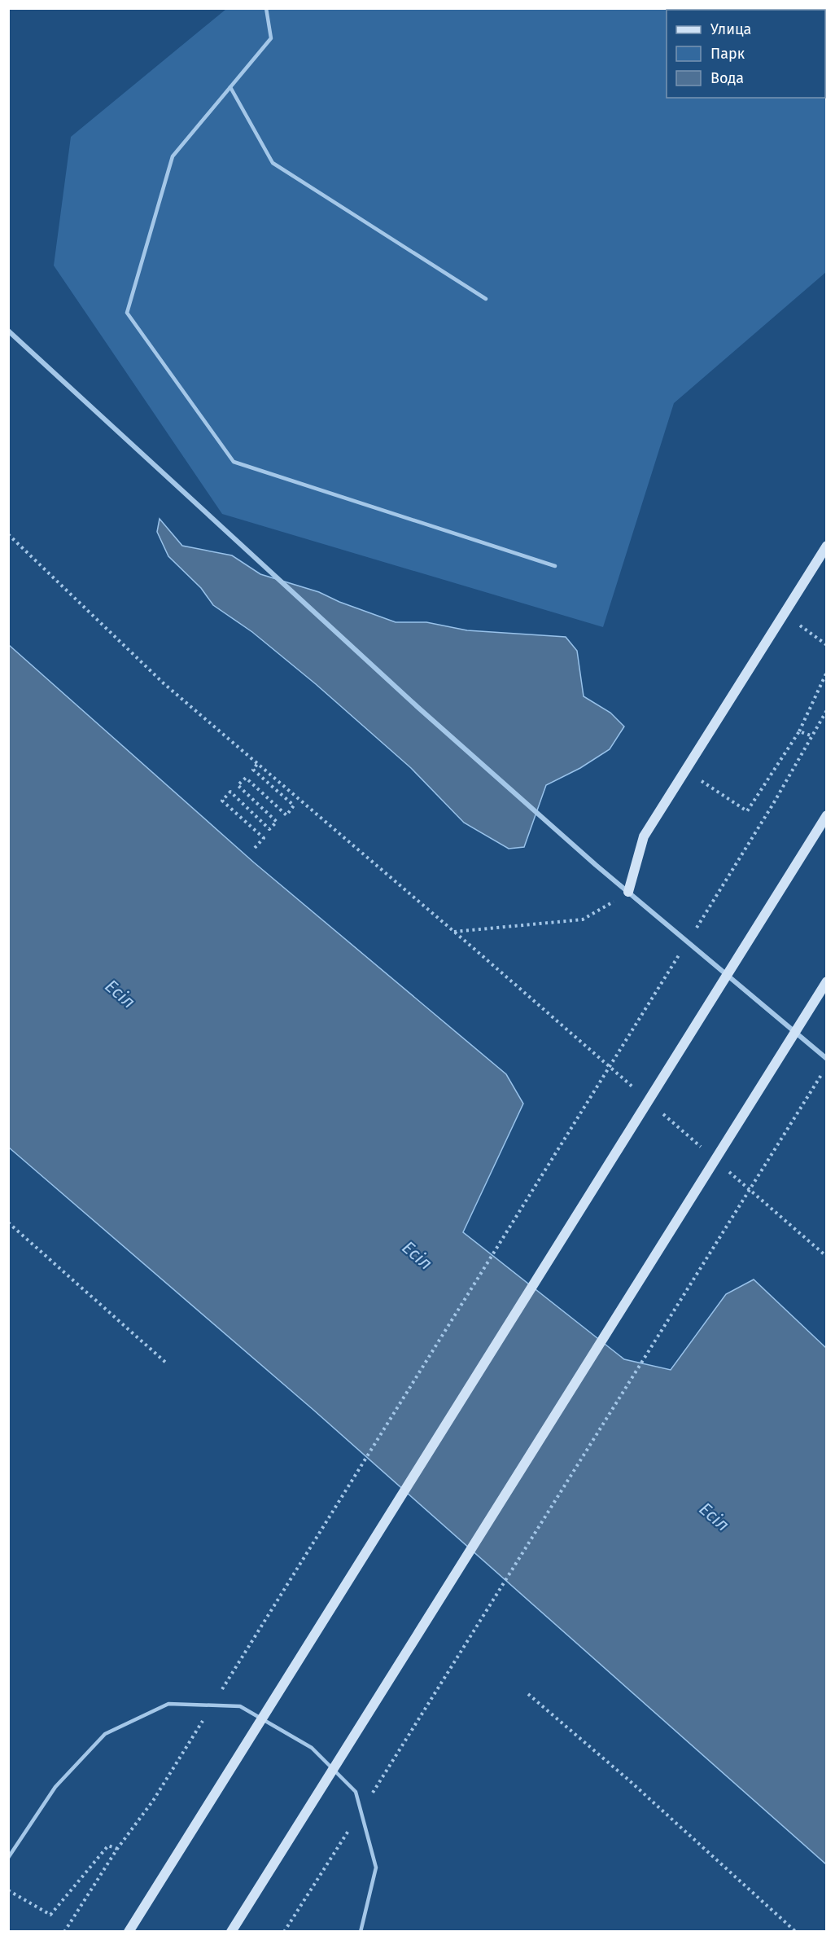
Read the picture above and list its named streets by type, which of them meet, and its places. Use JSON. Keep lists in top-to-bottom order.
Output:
{
  "water": ["Есіл"],
  "legend": ["Улица", "Парк", "Вода"]
}
